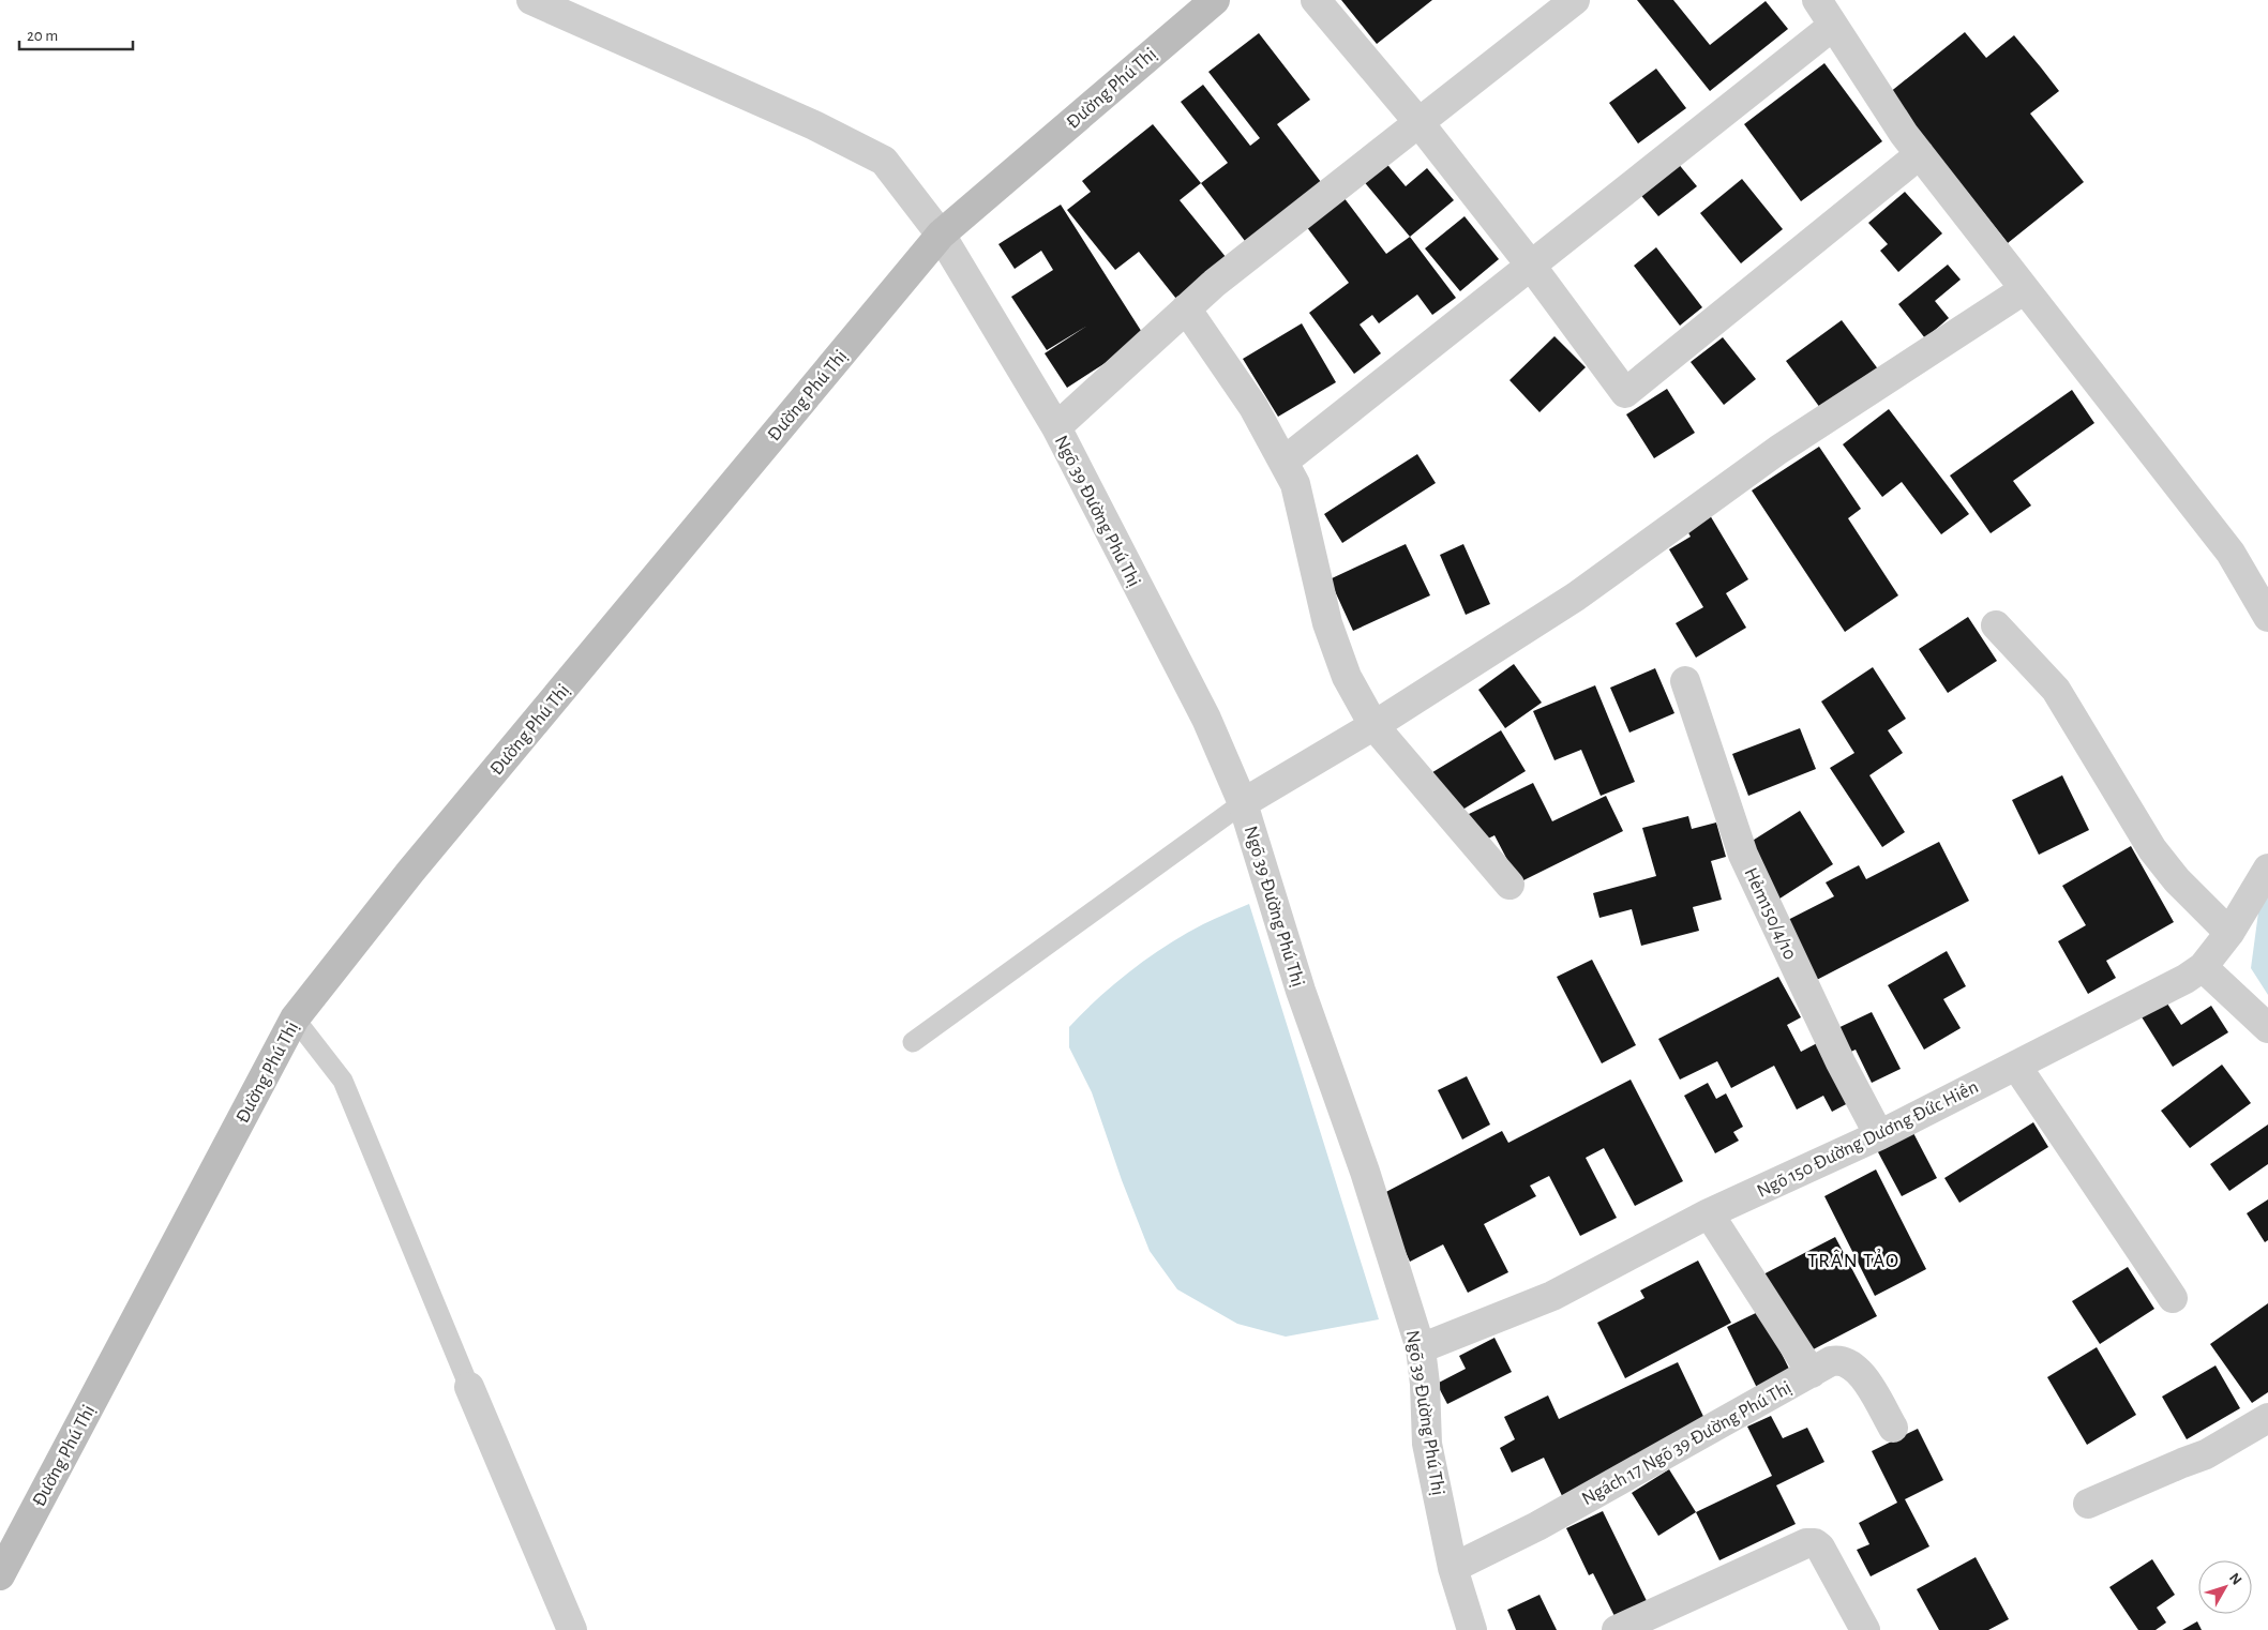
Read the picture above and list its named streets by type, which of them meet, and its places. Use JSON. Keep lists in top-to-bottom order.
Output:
{
  "streets": {
    "street": [
      "Đường Phú Thị",
      "Ngõ 39 Đường Phú Thị",
      "Hẻm150/4/10",
      "Ngõ 150 Đường Dương Đức Hiền",
      "Ngách 17 Ngõ 39 Đường Phú Thị"
    ]
  },
  "crossings": [
    ["Đường Phú Thị", "Ngõ 39 Đường Phú Thị"],
    ["Ngõ 39 Đường Phú Thị", "Ngõ 150 Đường Dương Đức Hiền"],
    ["Ngõ 39 Đường Phú Thị", "Ngách 17 Ngõ 39 Đường Phú Thị"],
    ["Hẻm150/4/10", "Ngõ 150 Đường Dương Đức Hiền"]
  ],
  "districts": ["TRÂN TẢO"],
  "scale_bar": "20 m",
  "north": "top right"
}
